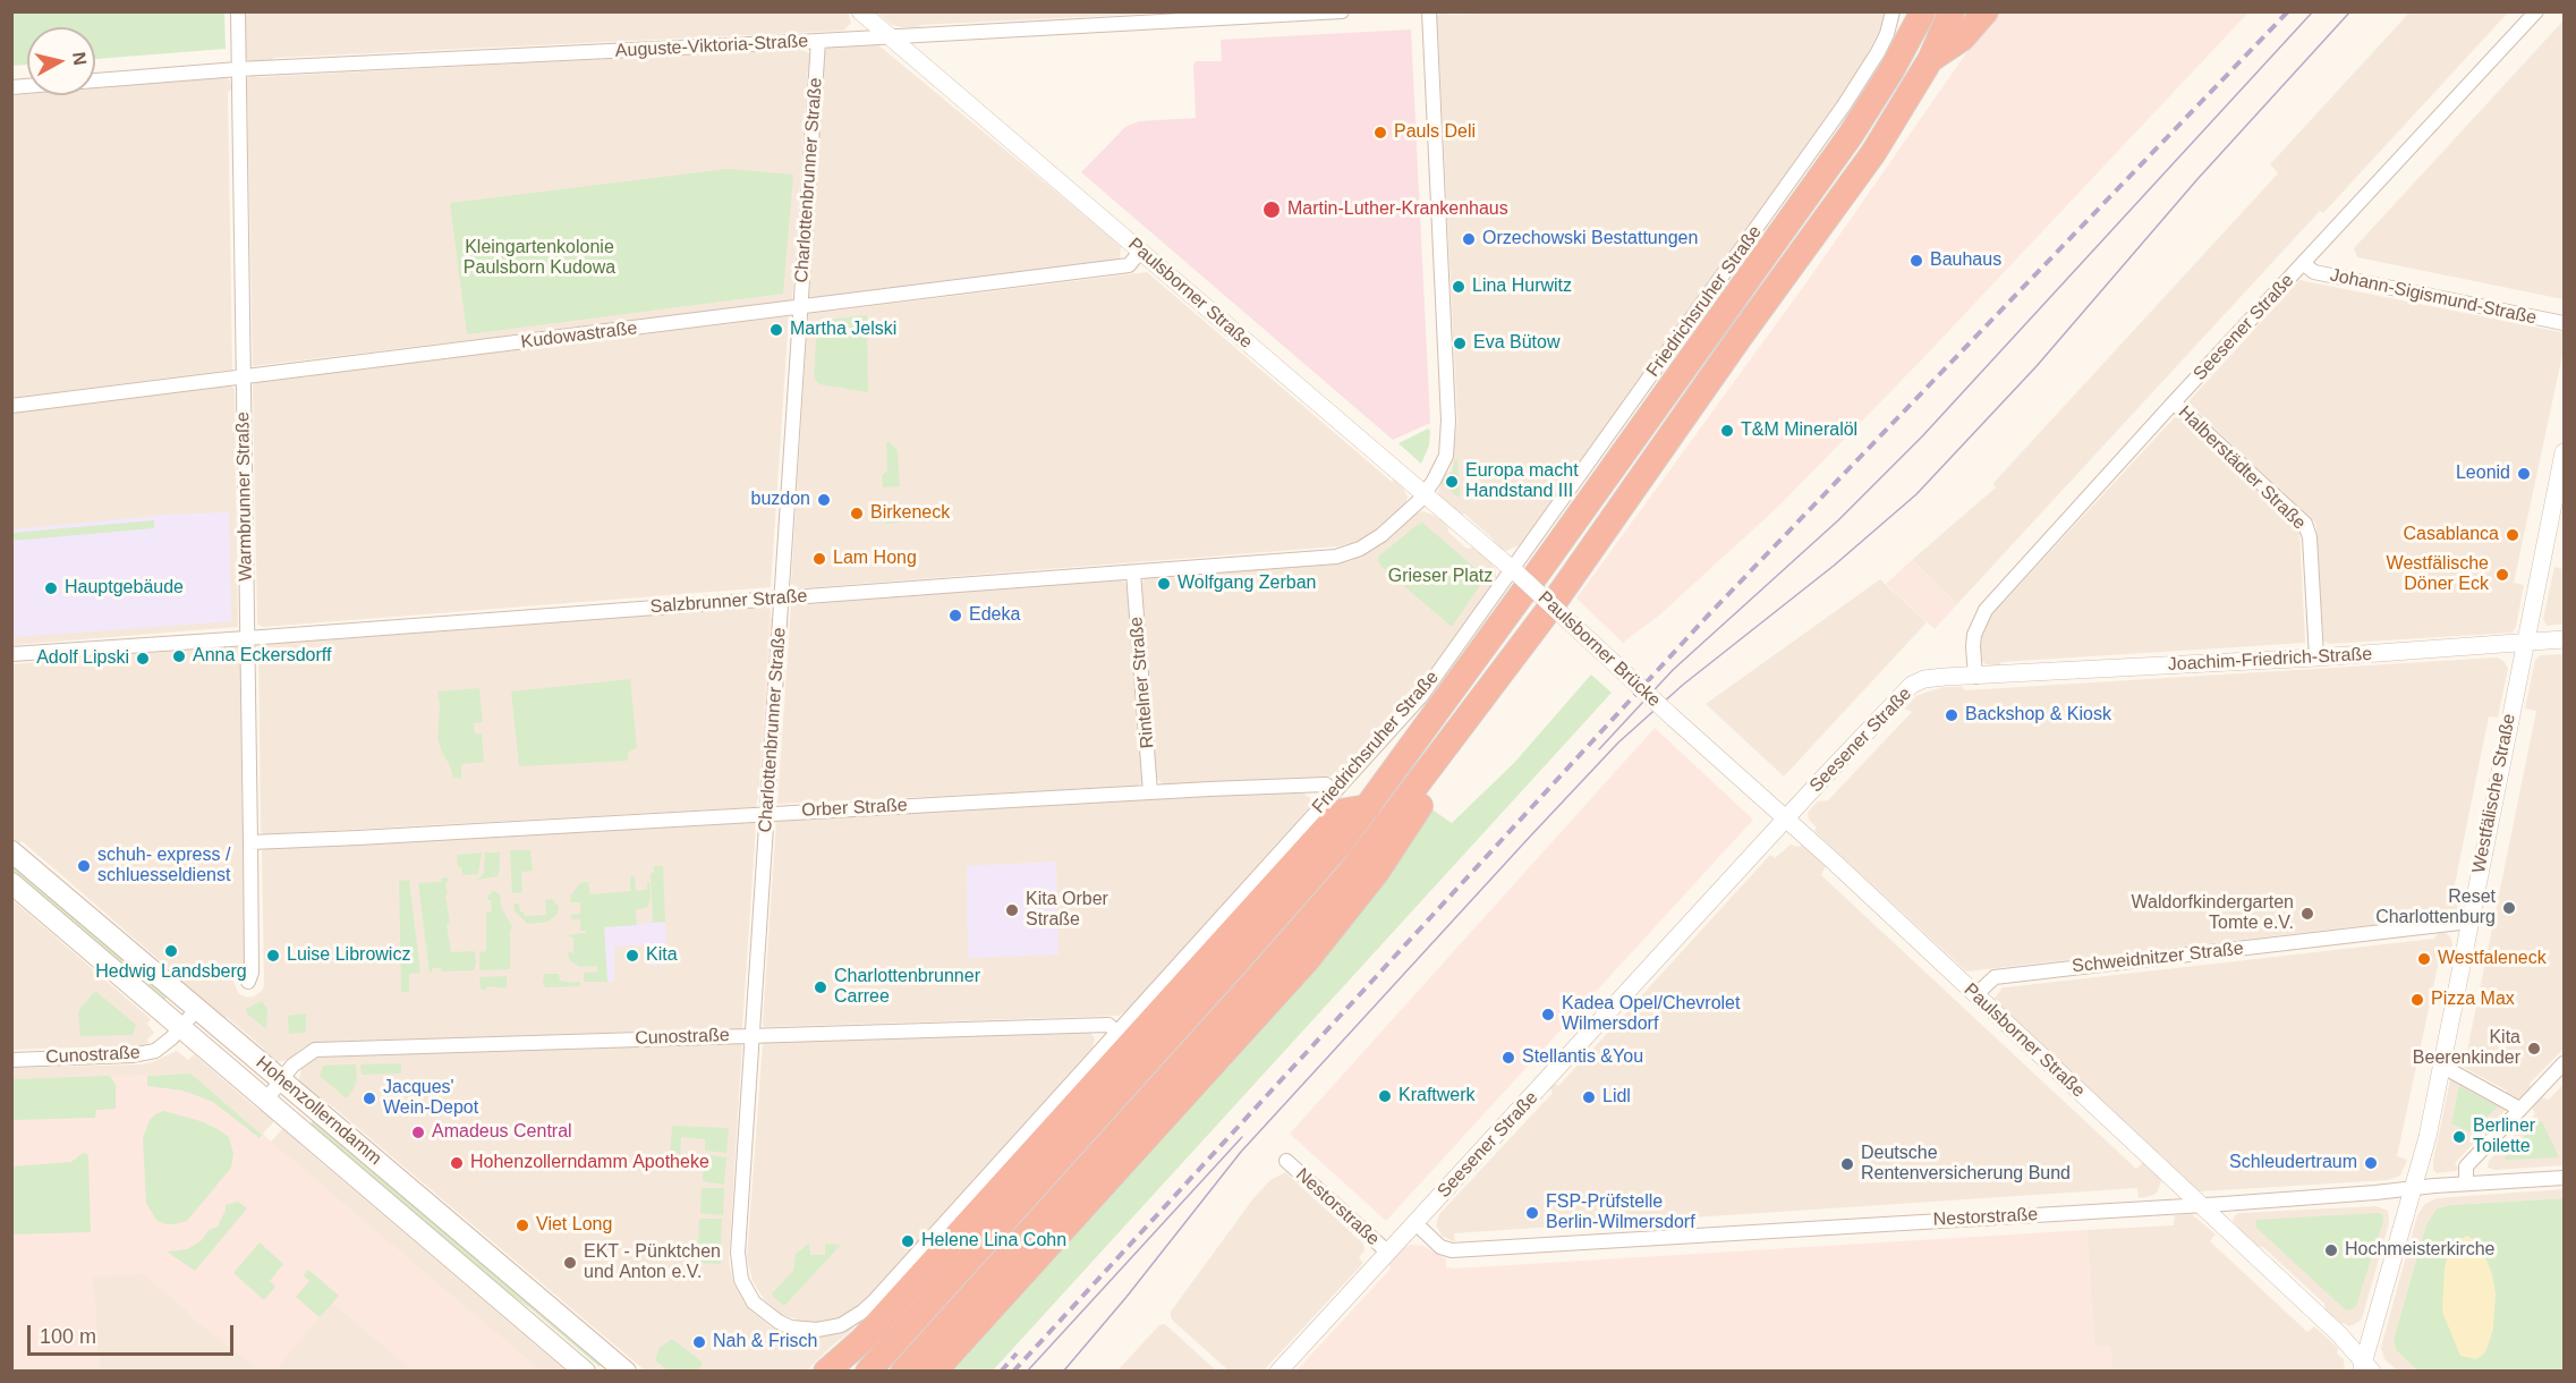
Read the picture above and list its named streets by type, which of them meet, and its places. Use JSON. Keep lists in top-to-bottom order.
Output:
{
  "streets": {
    "main road": ["Hohenzollerndamm"],
    "street": [
      "Auguste-Viktoria-Straße",
      "Charlottenbrunner Straße",
      "Paulsborner Straße",
      "Johann-Sigismund-Straße",
      "Friedrichsruher Straße",
      "Seesener Straße",
      "Kudowastraße",
      "Halberstädter Straße",
      "Warmbrunner Straße",
      "Salzbrunner Straße",
      "Paulsborner Brücke",
      "Joachim-Friedrich-Straße",
      "Rintelner Straße",
      "Westfälische Straße",
      "Orber Straße",
      "Schweidnitzer Straße",
      "Cunostraße",
      "Nestorstraße"
    ]
  },
  "crossings": [
    ["Auguste-Viktoria-Straße", "Charlottenbrunner Straße"],
    ["Auguste-Viktoria-Straße", "Paulsborner Straße"],
    ["Auguste-Viktoria-Straße", "Warmbrunner Straße"],
    ["Charlottenbrunner Straße", "Friedrichsruher Straße"],
    ["Charlottenbrunner Straße", "Kudowastraße"],
    ["Charlottenbrunner Straße", "Salzbrunner Straße"],
    ["Charlottenbrunner Straße", "Orber Straße"],
    ["Charlottenbrunner Straße", "Cunostraße"],
    ["Paulsborner Straße", "Friedrichsruher Straße"],
    ["Paulsborner Straße", "Seesener Straße"],
    ["Paulsborner Straße", "Kudowastraße"],
    ["Paulsborner Straße", "Salzbrunner Straße"],
    ["Paulsborner Straße", "Paulsborner Brücke"],
    ["Paulsborner Straße", "Westfälische Straße"],
    ["Paulsborner Straße", "Schweidnitzer Straße"],
    ["Paulsborner Straße", "Nestorstraße"],
    ["Johann-Sigismund-Straße", "Seesener Straße"],
    ["Friedrichsruher Straße", "Paulsborner Brücke"],
    ["Friedrichsruher Straße", "Orber Straße"],
    ["Friedrichsruher Straße", "Cunostraße"],
    ["Seesener Straße", "Halberstädter Straße"],
    ["Seesener Straße", "Joachim-Friedrich-Straße"],
    ["Seesener Straße", "Nestorstraße"],
    ["Kudowastraße", "Warmbrunner Straße"],
    ["Halberstädter Straße", "Joachim-Friedrich-Straße"],
    ["Warmbrunner Straße", "Salzbrunner Straße"],
    ["Warmbrunner Straße", "Orber Straße"],
    ["Salzbrunner Straße", "Rintelner Straße"],
    ["Joachim-Friedrich-Straße", "Westfälische Straße"],
    ["Rintelner Straße", "Orber Straße"],
    ["Westfälische Straße", "Schweidnitzer Straße"],
    ["Westfälische Straße", "Nestorstraße"],
    ["Cunostraße", "Hohenzollerndamm"]
  ],
  "parks": ["Kleingartenkolonie Paulsborn Kudowa", "Grieser Platz"],
  "places": [
    "Pauls Deli",
    "Martin-Luther-Krankenhaus",
    "Orzechowski Bestattungen",
    "Bauhaus",
    "Lina Hurwitz",
    "Martha Jelski",
    "Eva Bütow",
    "T&M Mineralöl",
    "Leonid",
    "Europa macht Handstand III",
    "buzdon",
    "Birkeneck",
    "Casablanca",
    "Lam Hong",
    "Westfälische Döner Eck",
    "Wolfgang Zerban",
    "Hauptgebäude",
    "Edeka",
    "Anna Eckersdorff",
    "Adolf Lipski",
    "Backshop & Kiosk",
    "schuh- express / schluesseldienst",
    "Reset Charlottenburg",
    "Kita Orber Straße",
    "Waldorfkindergarten Tomte e.V.",
    "Hedwig Landsberg",
    "Luise Librowicz",
    "Kita",
    "Westfaleneck",
    "Charlottenbrunner Carree",
    "Pizza Max",
    "Kadea Opel/Chevrolet Wilmersdorf",
    "Kita Beerenkinder",
    "Stellantis &You",
    "Kraftwerk",
    "Lidl",
    "Jacques' Wein-Depot",
    "Amadeus Central",
    "Berliner Toilette",
    "Hohenzollerndamm Apotheke",
    "Schleudertraum",
    "Deutsche Rentenversicherung Bund",
    "FSP-Prüfstelle Berlin-Wilmersdorf",
    "Viet Long",
    "Helene Lina Cohn",
    "Hochmeisterkirche",
    "EKT - Pünktchen und Anton e.V.",
    "Nah & Frisch"
  ],
  "scale_bar": "100 m",
  "north": "right"
}
